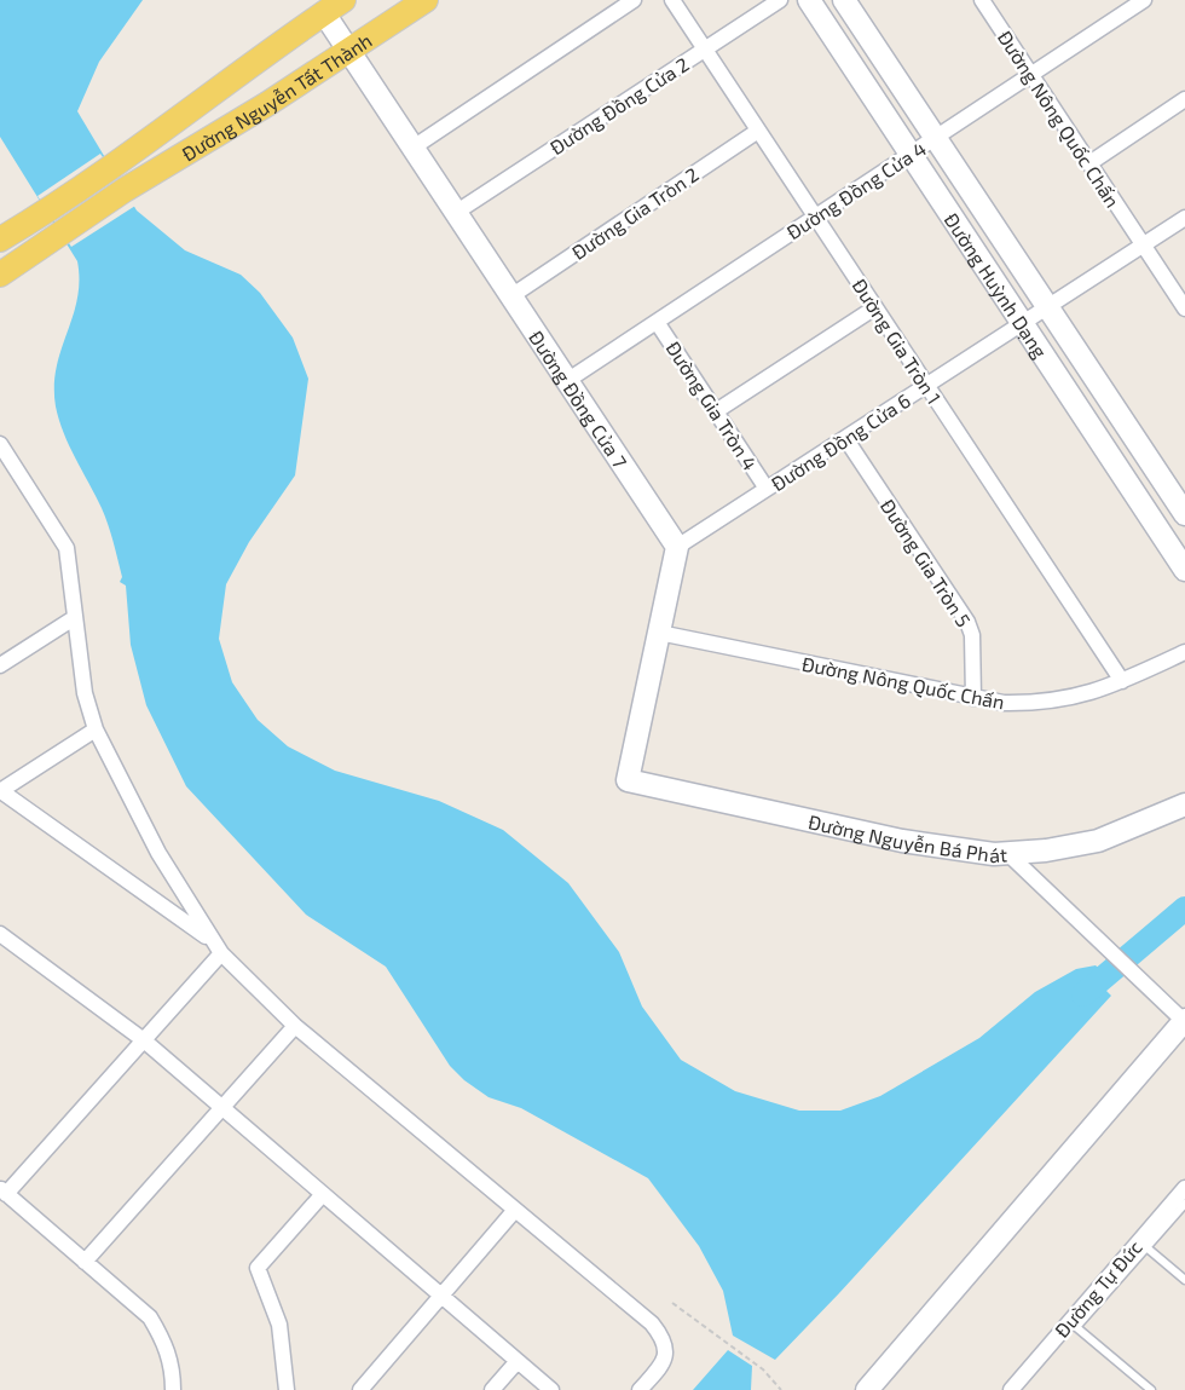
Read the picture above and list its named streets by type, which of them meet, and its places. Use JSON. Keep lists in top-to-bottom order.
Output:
{
  "streets": {
    "main road": ["Đường Nguyễn Tất Thành"],
    "street": [
      "Đường Đồng Cửa 2",
      "Đường Nông Quốc Chấn",
      "Đường Đồng Cửa 4",
      "Đường Gia Tròn 2",
      "Đường Huỳnh Dạng",
      "Đường Gia Tròn 1",
      "Đường Đồng Cửa 7",
      "Đường Gia Tròn 4",
      "Đường Đồng Cửa 6",
      "Đường Gia Tròn 5",
      "Đường Nguyễn Bá Phát",
      "Đường Tự Đức"
    ]
  },
  "crossings": [
    ["Đường Nguyễn Tất Thành", "Đường Đồng Cửa 7"],
    ["Đường Đồng Cửa 2", "Đường Gia Tròn 1"],
    ["Đường Đồng Cửa 2", "Đường Đồng Cửa 7"],
    ["Đường Nông Quốc Chấn", "Đường Đồng Cửa 4"],
    ["Đường Nông Quốc Chấn", "Đường Gia Tròn 1"],
    ["Đường Nông Quốc Chấn", "Đường Đồng Cửa 6"],
    ["Đường Nông Quốc Chấn", "Đường Gia Tròn 5"],
    ["Đường Nông Quốc Chấn", "Đường Nguyễn Bá Phát"],
    ["Đường Đồng Cửa 4", "Đường Huỳnh Dạng"],
    ["Đường Đồng Cửa 4", "Đường Gia Tròn 1"],
    ["Đường Đồng Cửa 4", "Đường Đồng Cửa 7"],
    ["Đường Đồng Cửa 4", "Đường Gia Tròn 4"],
    ["Đường Gia Tròn 2", "Đường Gia Tròn 1"],
    ["Đường Gia Tròn 2", "Đường Đồng Cửa 7"],
    ["Đường Huỳnh Dạng", "Đường Đồng Cửa 6"],
    ["Đường Gia Tròn 1", "Đường Đồng Cửa 6"],
    ["Đường Đồng Cửa 7", "Đường Đồng Cửa 6"],
    ["Đường Gia Tròn 4", "Đường Đồng Cửa 6"],
    ["Đường Đồng Cửa 6", "Đường Gia Tròn 5"]
  ]
}
